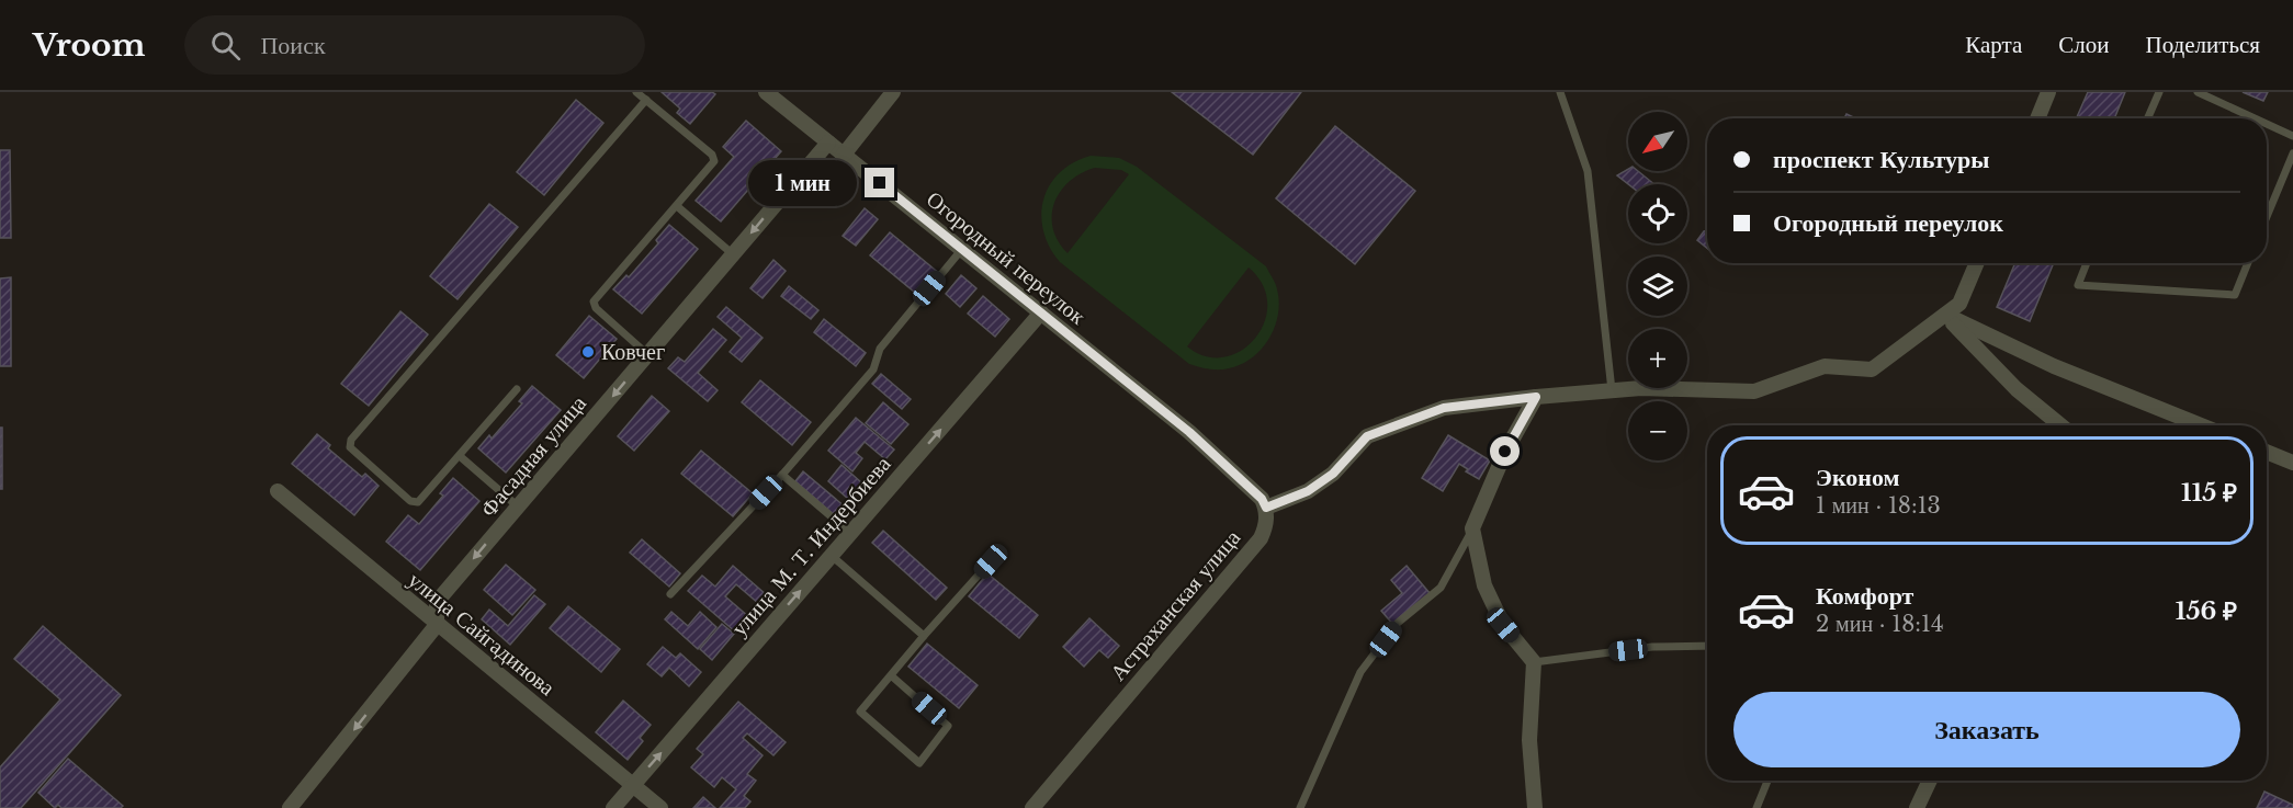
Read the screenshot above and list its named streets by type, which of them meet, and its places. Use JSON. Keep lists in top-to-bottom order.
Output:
{
  "streets": {
    "street": [
      "Огородный переулок",
      "Фасадная улица",
      "улица М. Т. Индербиева",
      "Астраханская улица",
      "улица Сайгадинова"
    ]
  },
  "crossings": [
    ["Огородный переулок", "Фасадная улица"],
    ["Огородный переулок", "улица М. Т. Индербиева"],
    ["Огородный переулок", "Астраханская улица"],
    ["Фасадная улица", "улица Сайгадинова"],
    ["улица М. Т. Индербиева", "улица Сайгадинова"]
  ],
  "one_way": ["Фасадная улица", "улица М. Т. Индербиева"],
  "places": ["Ковчег"],
  "north": "bottom left",
  "page": {
    "header": "Vroom",
    "search": "Поиск",
    "nav": ["Карта", "Слои", "Поделиться"],
    "map_buttons": ["+", "−"],
    "banner": ["проспект Культуры", "Огородный переулок"],
    "bubble": "1 мин",
    "list": [
      {
        "name": "Эконом",
        "note": "1 мин · 18:13",
        "value": "115 ₽"
      },
      {
        "name": "Комфорт",
        "note": "2 мин · 18:14",
        "value": "156 ₽"
      }
    ],
    "buttons": "Заказать"
  }
}
